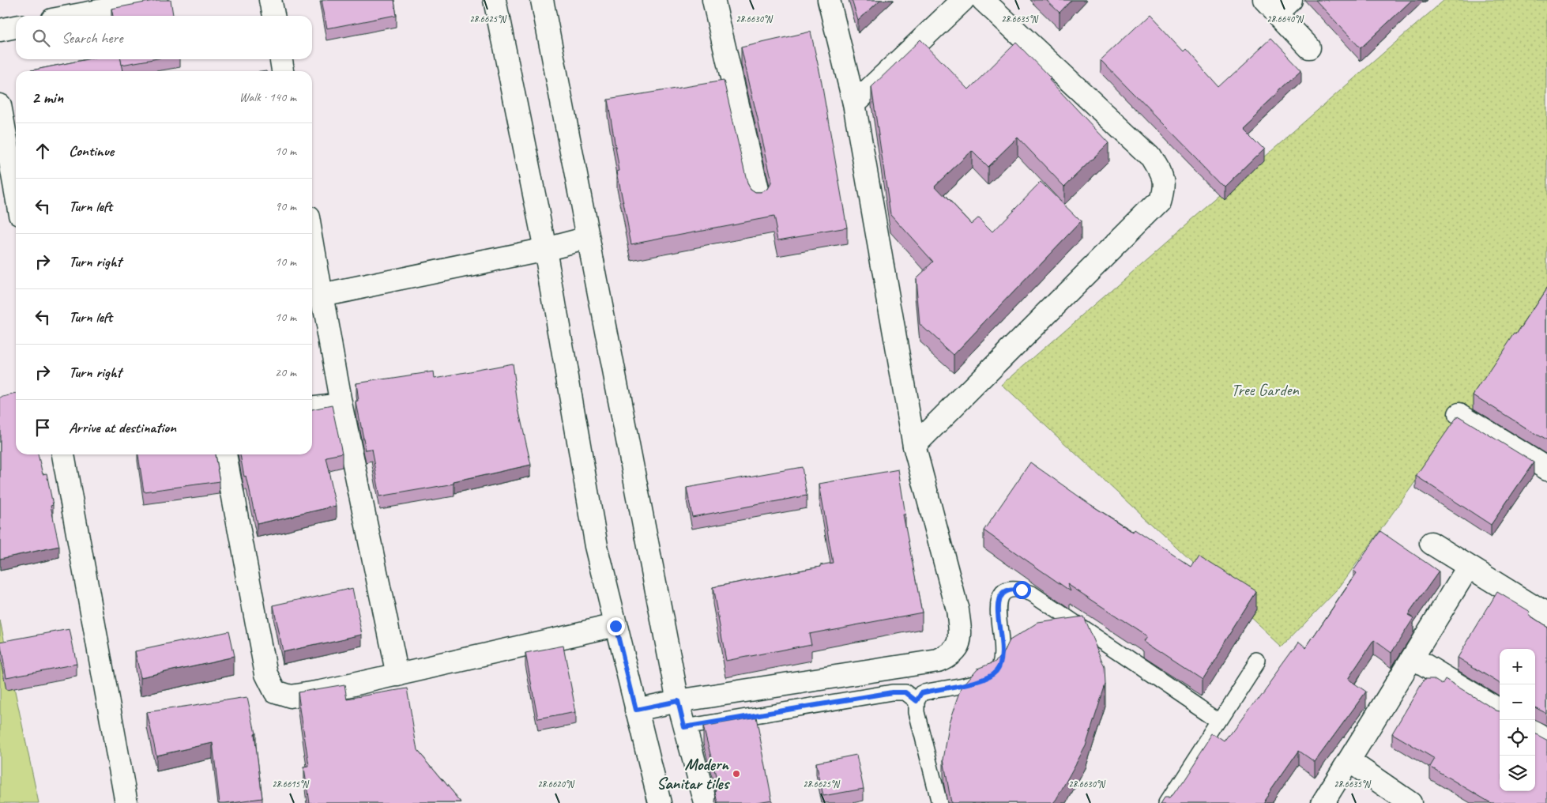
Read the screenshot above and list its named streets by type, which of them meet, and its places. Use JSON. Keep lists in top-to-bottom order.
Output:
{
  "parks": ["Tree Garden"],
  "places": ["Modern Sanitar tiles"],
  "page": {
    "search": "Search here",
    "heading": ["2 min", "Walk · 140 m"],
    "list": [
      ["Continue", "10 m"],
      ["Turn left", "90 m"],
      ["Turn right", "10 m"],
      ["Turn left", "10 m"],
      ["Turn right", "20 m"],
      "Arrive at destination"
    ],
    "map_buttons": ["+", "−"]
  },
  "coordinates": [
    "28.6625°N",
    "28.6630°N",
    "28.6635°N",
    "28.6640°N",
    "28.6615°N",
    "28.6620°N"
  ]
}
